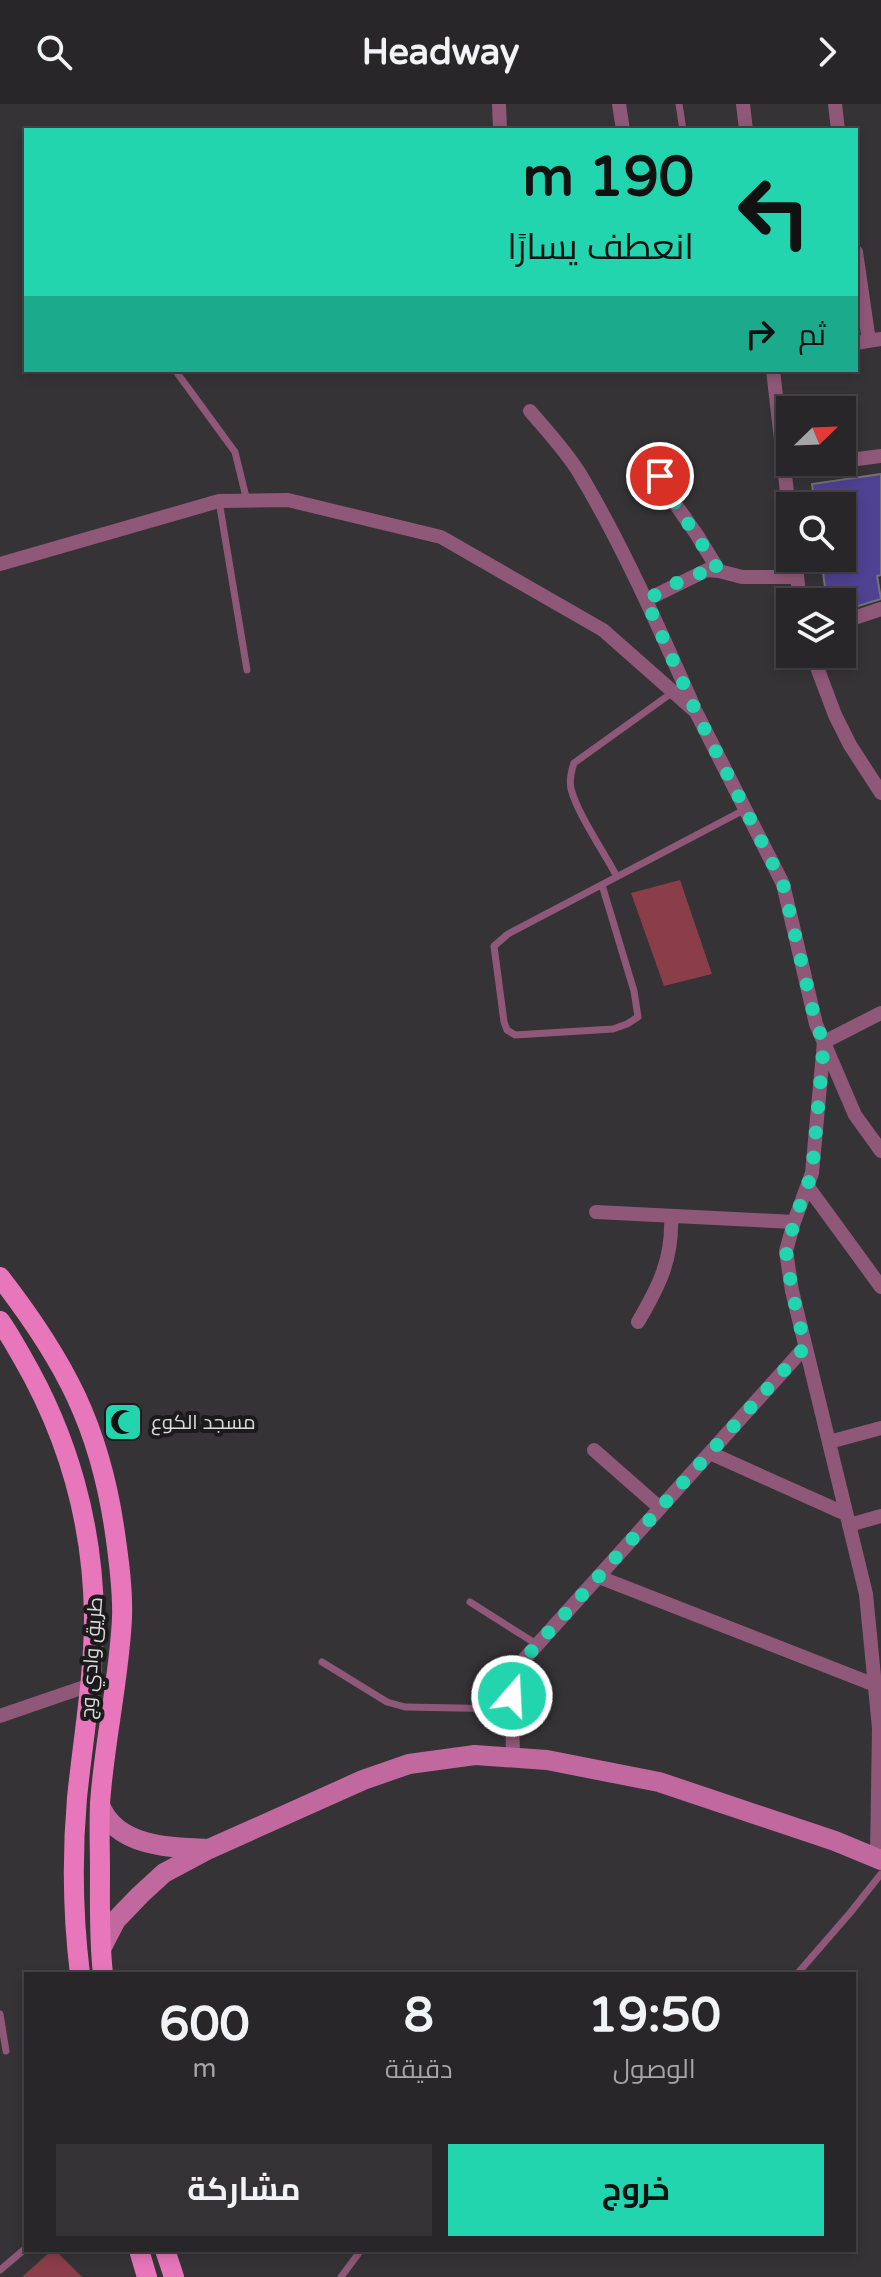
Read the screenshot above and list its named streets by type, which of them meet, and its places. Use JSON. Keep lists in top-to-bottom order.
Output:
{
  "streets": {
    "main road": ["طريق وادي وج"]
  },
  "places": {
    "mosque": ["مسجد الكوع"]
  },
  "north": "top right",
  "page": {
    "header": "Headway",
    "turn": ["190 m", "انعطف يسارًا"],
    "then": "ثم",
    "eta": [
      "19:50",
      "الوصول",
      "8",
      "دقيقة",
      "600",
      "m"
    ],
    "buttons": ["خروج", "مشاركة"]
  }
}
